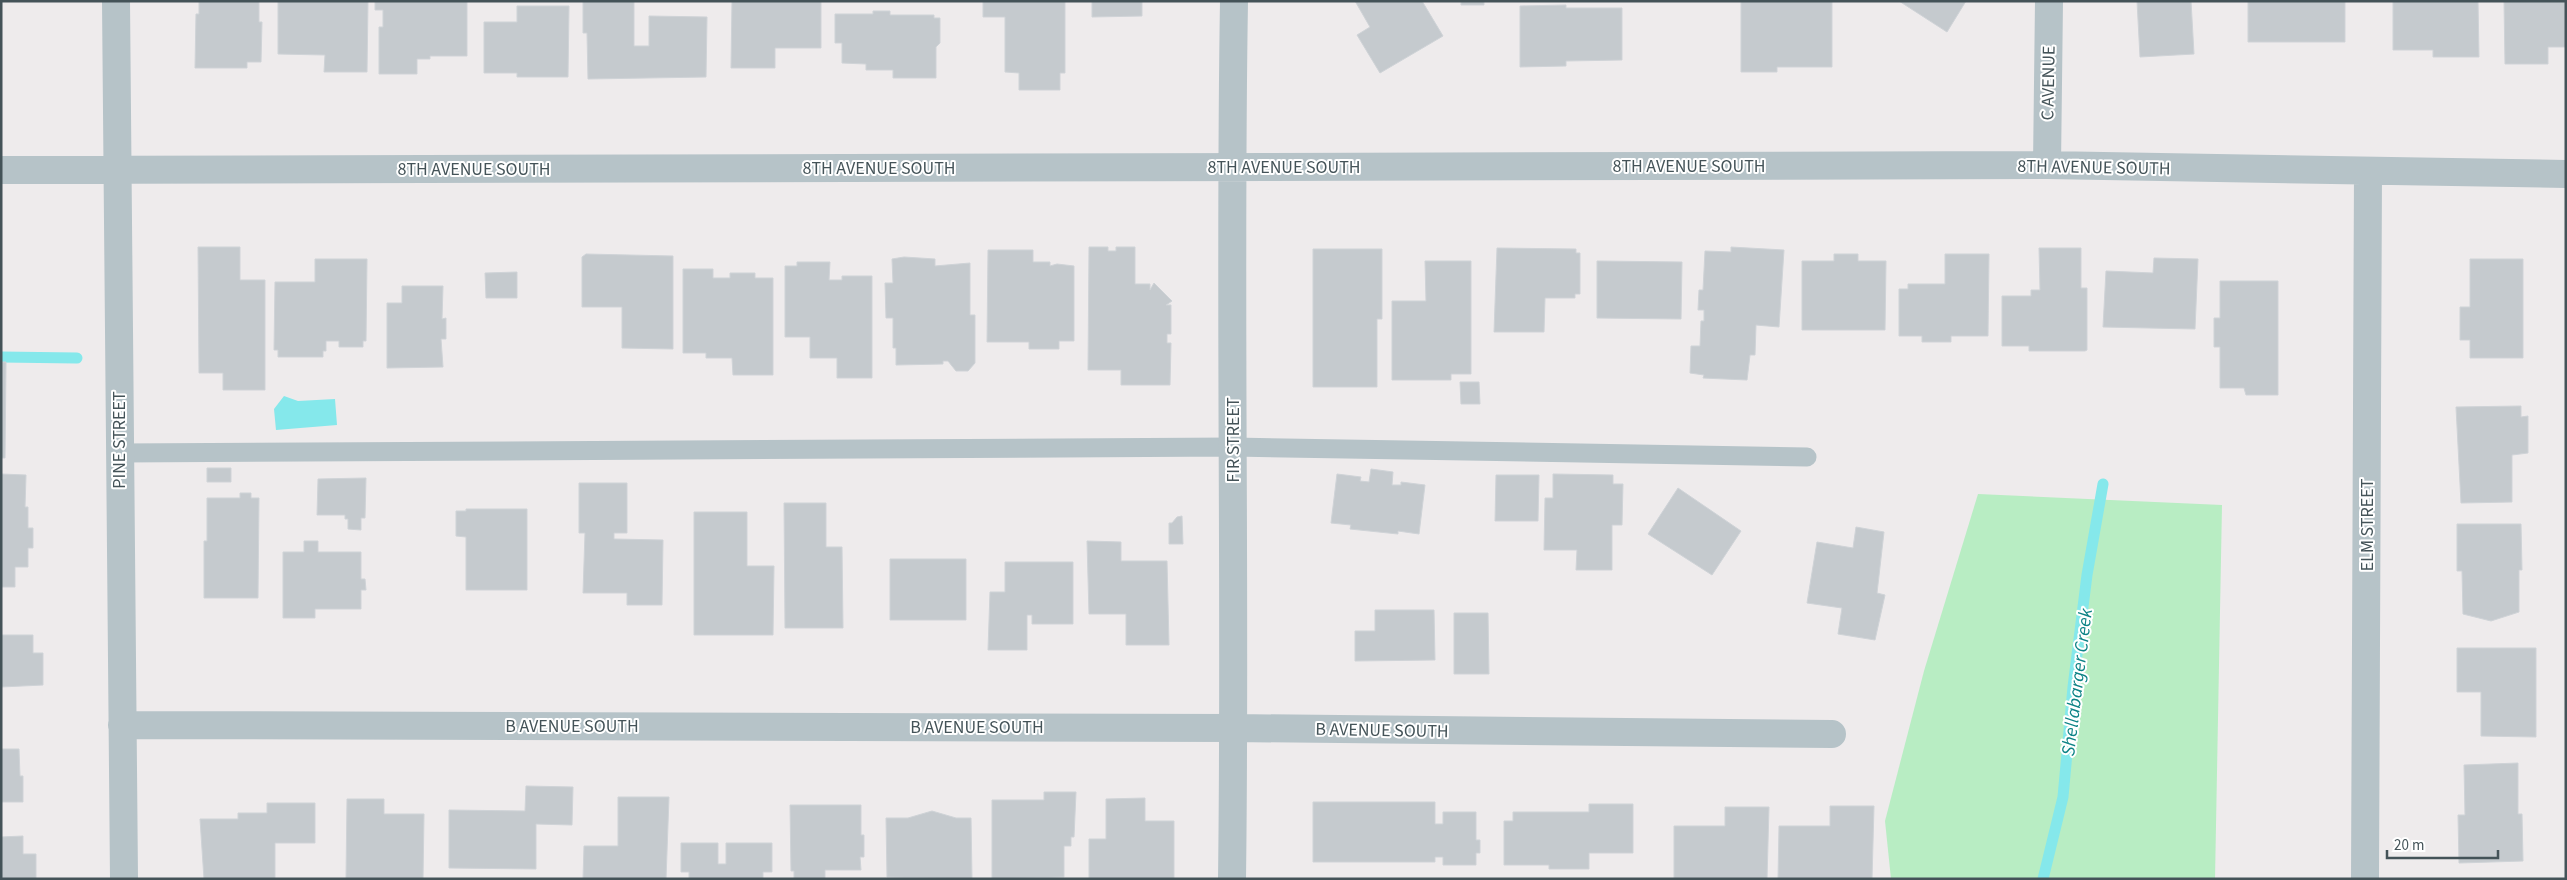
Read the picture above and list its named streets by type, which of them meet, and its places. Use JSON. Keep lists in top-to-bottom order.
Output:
{
  "streets": {
    "street": [
      "C AVENUE",
      "8TH AVENUE SOUTH",
      "PINE STREET",
      "FIR STREET",
      "ELM STREET",
      "B AVENUE SOUTH"
    ]
  },
  "crossings": [
    ["C AVENUE", "8TH AVENUE SOUTH"],
    ["8TH AVENUE SOUTH", "PINE STREET"],
    ["8TH AVENUE SOUTH", "FIR STREET"],
    ["8TH AVENUE SOUTH", "ELM STREET"],
    ["PINE STREET", "B AVENUE SOUTH"],
    ["FIR STREET", "B AVENUE SOUTH"]
  ],
  "water": ["Shellabarger Creek"],
  "scale_bar": "20 m"
}
